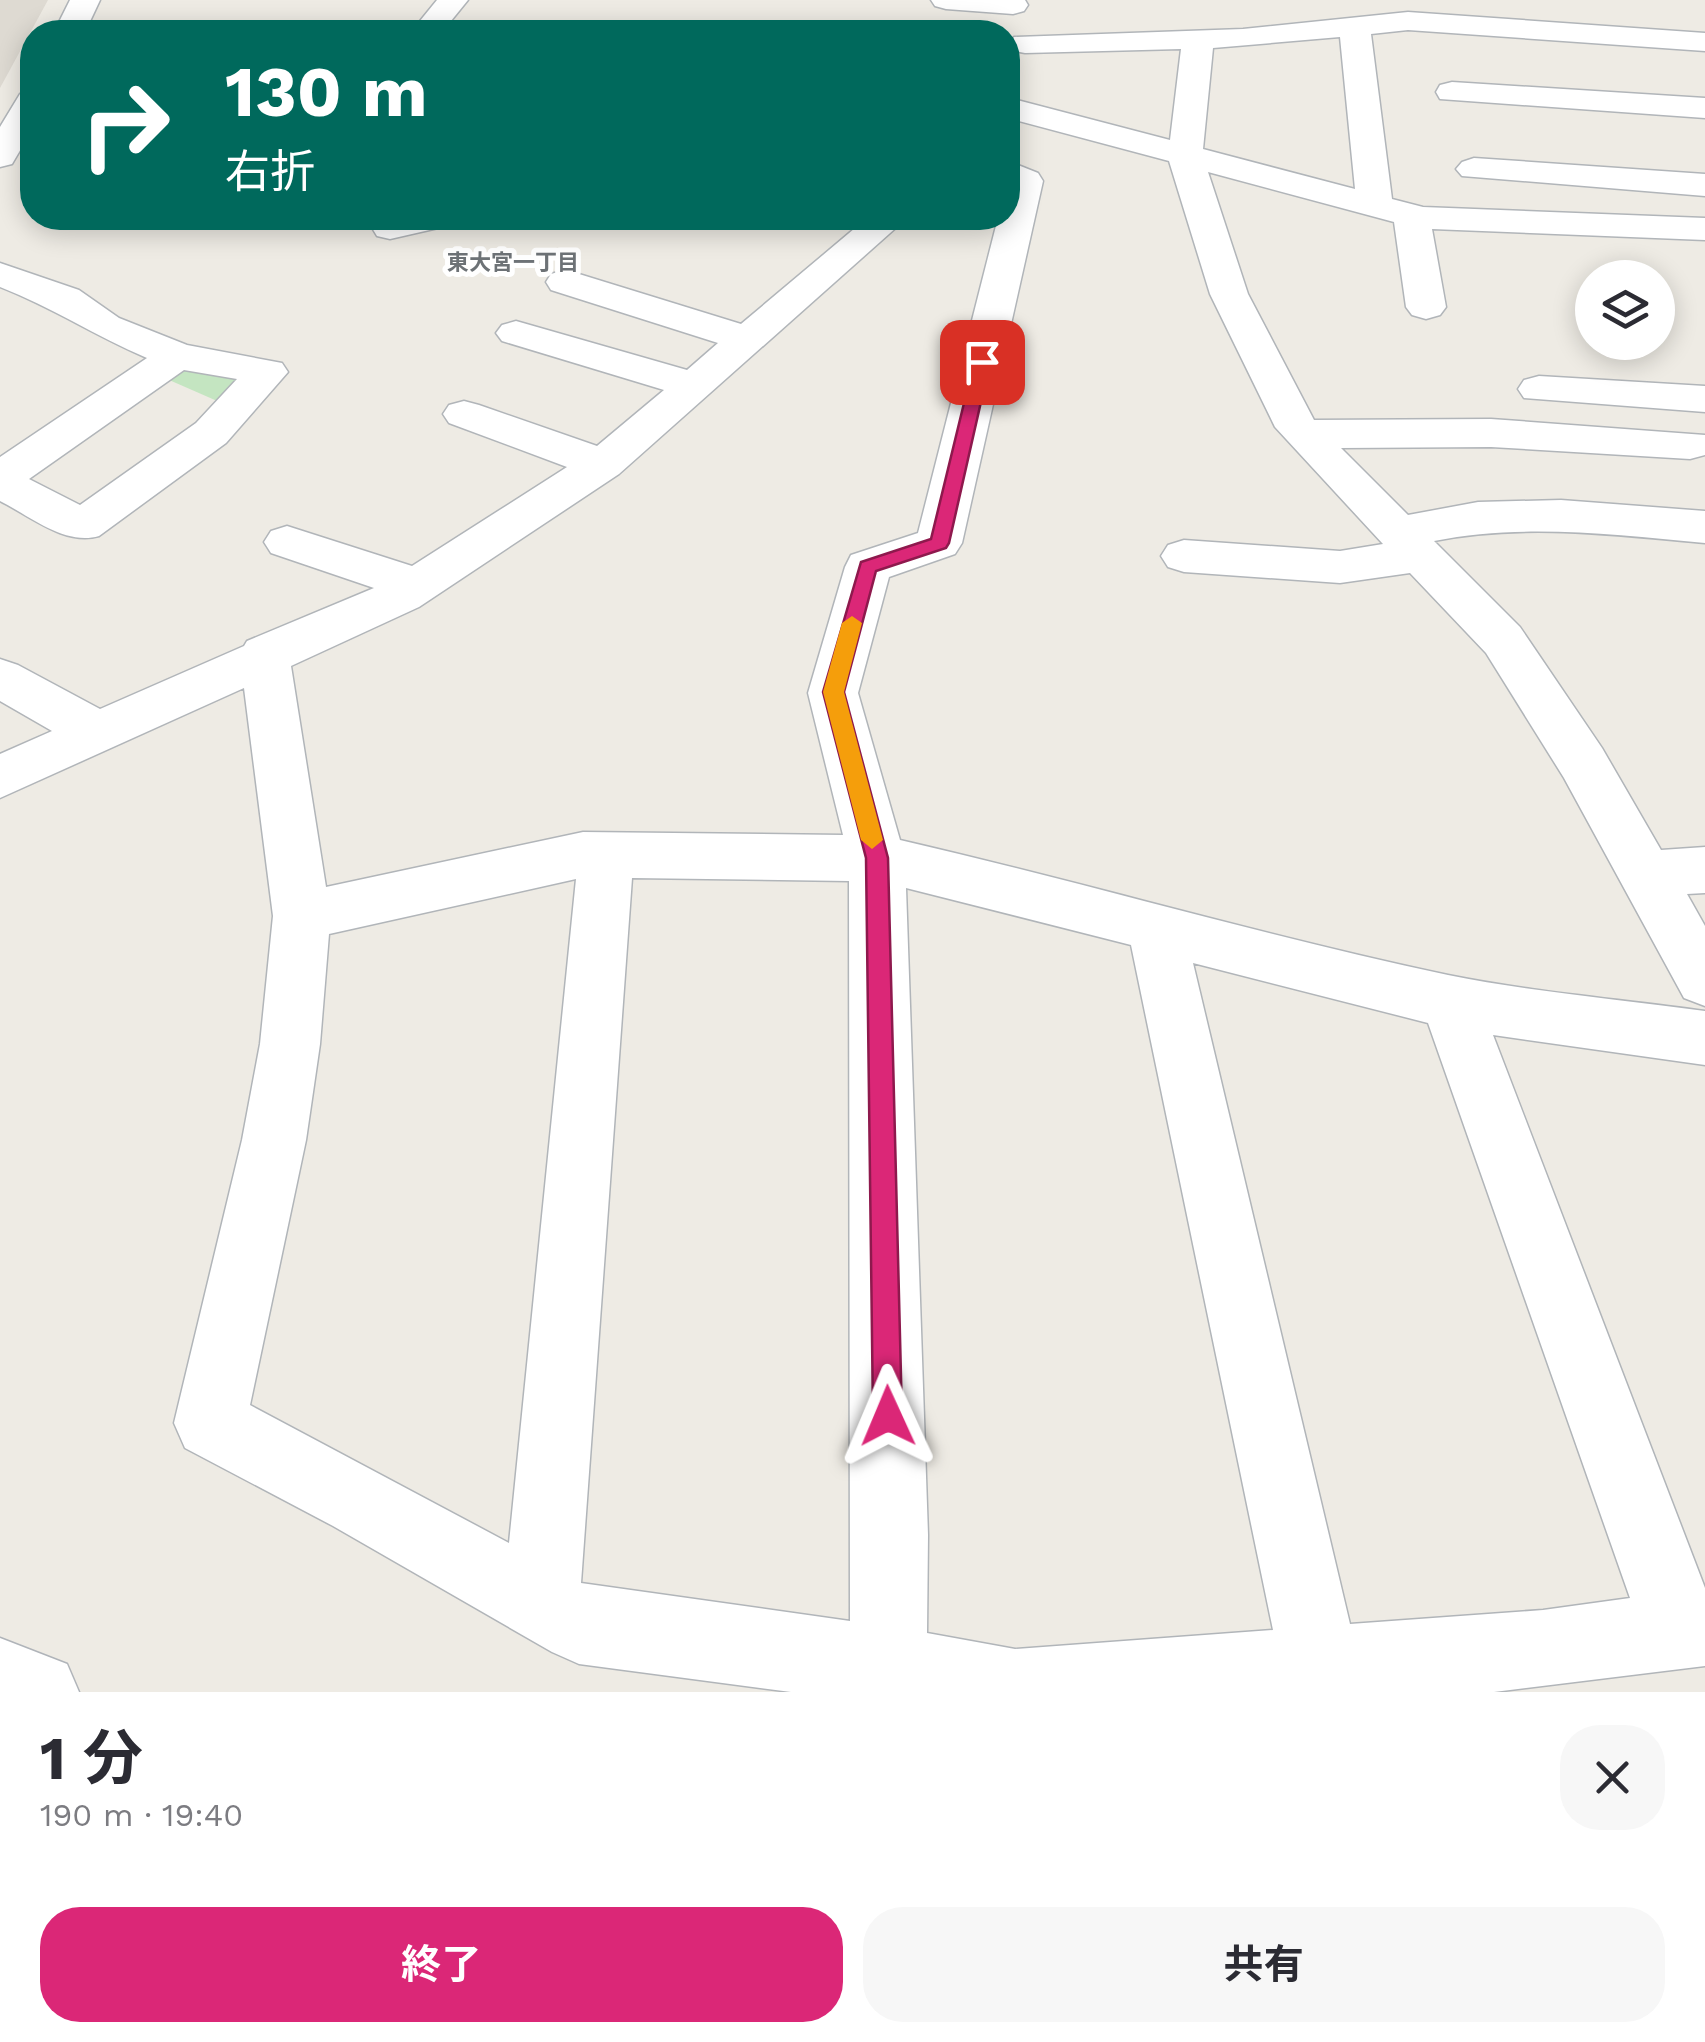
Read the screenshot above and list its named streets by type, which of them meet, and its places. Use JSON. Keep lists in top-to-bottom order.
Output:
{
  "districts": ["東大宮一丁目"],
  "page": {
    "turn": ["130 m", "右折"],
    "heading": ["1 分", "190 m · 19:40"],
    "buttons": ["終了", "共有"]
  }
}
